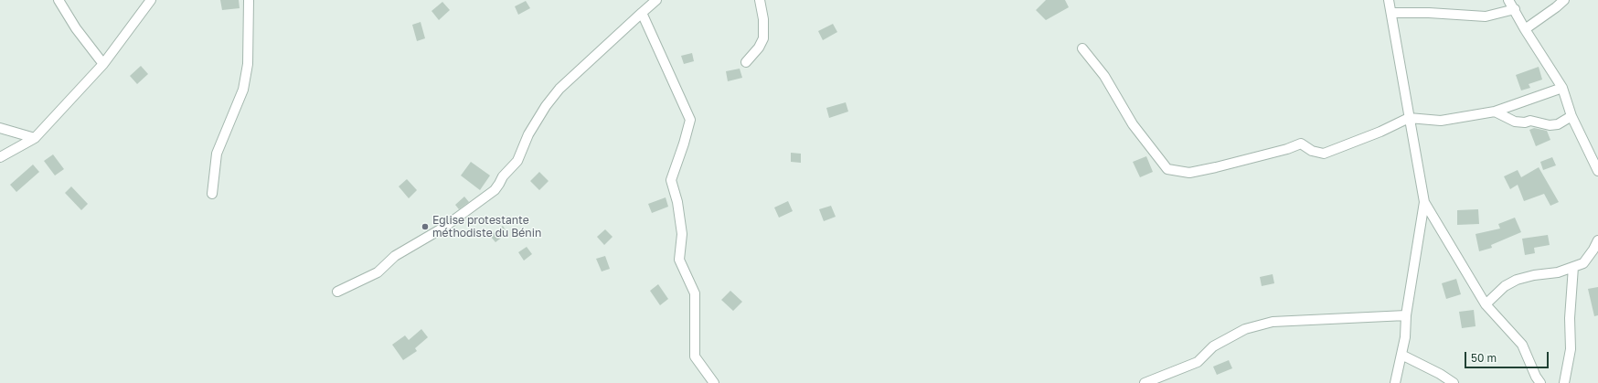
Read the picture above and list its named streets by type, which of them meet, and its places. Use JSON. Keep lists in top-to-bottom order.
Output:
{
  "places": ["Eglise protestante méthodiste du Bénin"],
  "scale_bar": "50 m"
}
